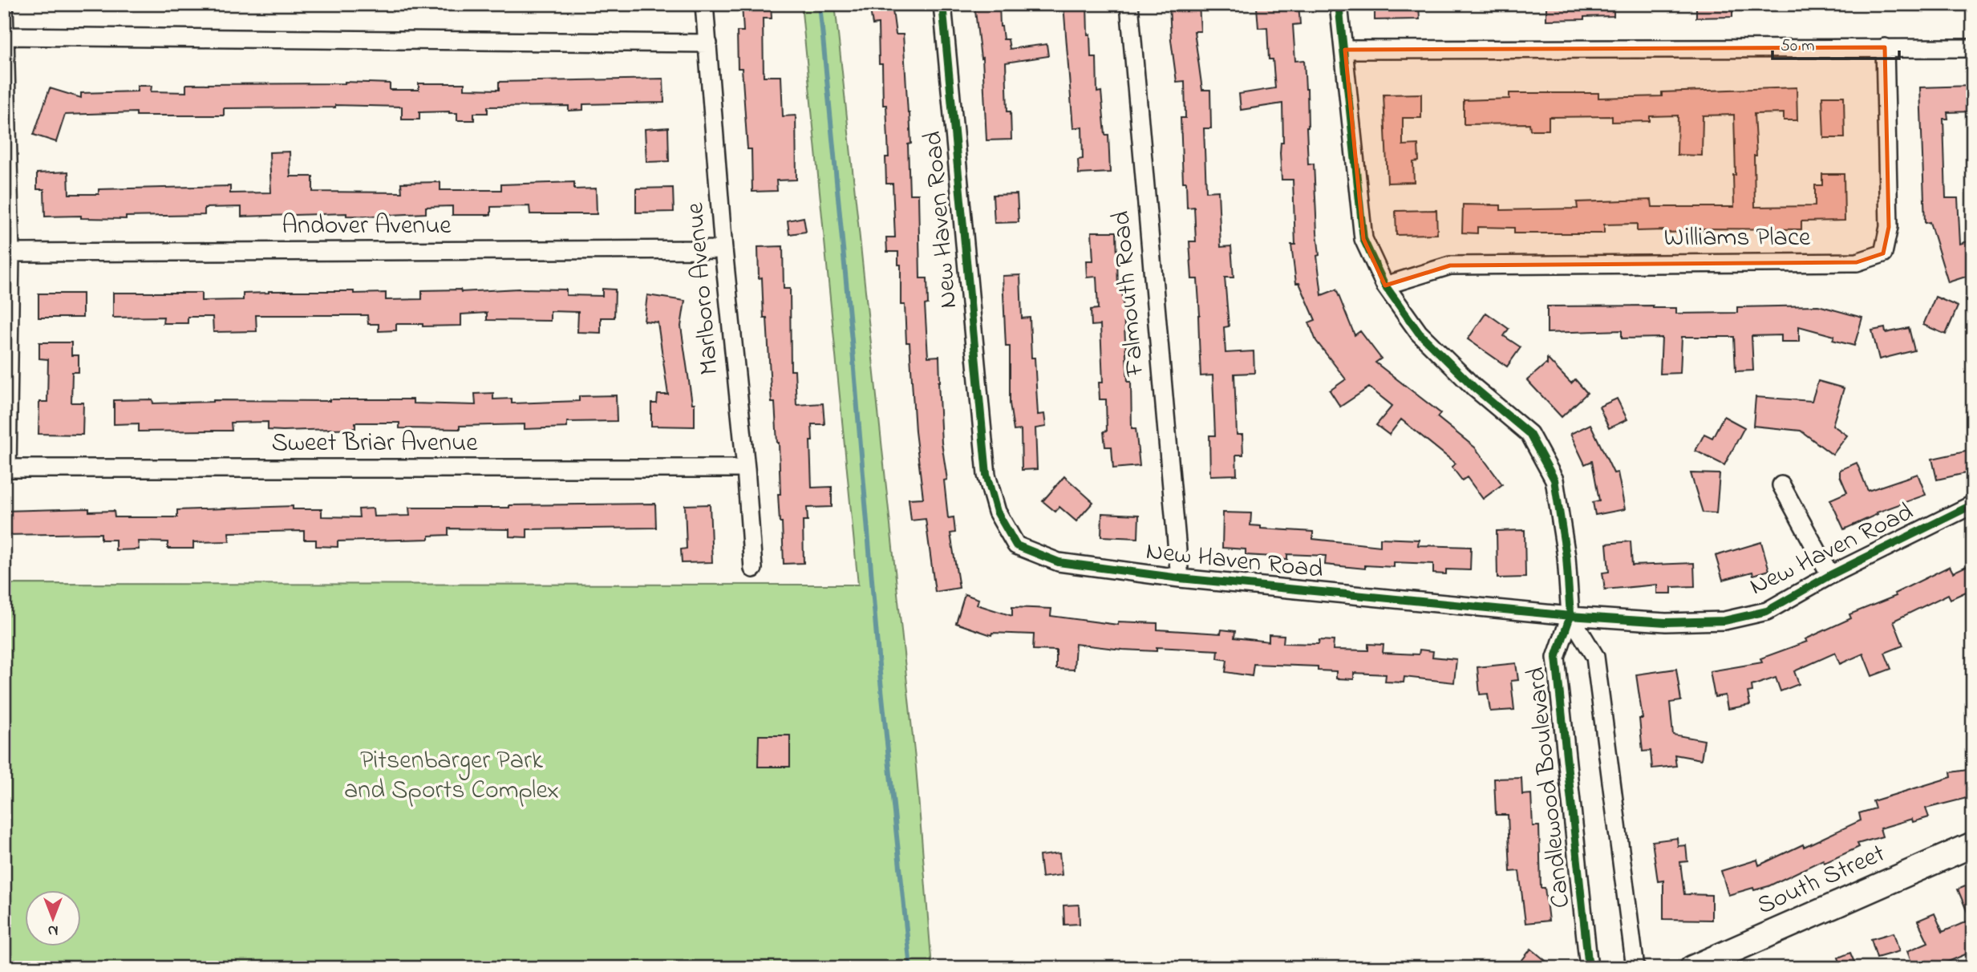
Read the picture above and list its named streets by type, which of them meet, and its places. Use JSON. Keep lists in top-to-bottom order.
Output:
{
  "streets": {
    "street": [
      "New Haven Road",
      "Andover Avenue",
      "Williams Place",
      "Marlboro Avenue",
      "Falmouth Road",
      "Sweet Briar Avenue",
      "Candlewood Boulevard",
      "South Street"
    ]
  },
  "crossings": [
    ["New Haven Road", "Falmouth Road"],
    ["New Haven Road", "Candlewood Boulevard"],
    ["Andover Avenue", "Marlboro Avenue"],
    ["Williams Place", "Candlewood Boulevard"],
    ["Marlboro Avenue", "Sweet Briar Avenue"]
  ],
  "parks": ["Pitsenbarger Park and Sports Complex"],
  "scale_bar": "50 m",
  "north": "bottom"
}
